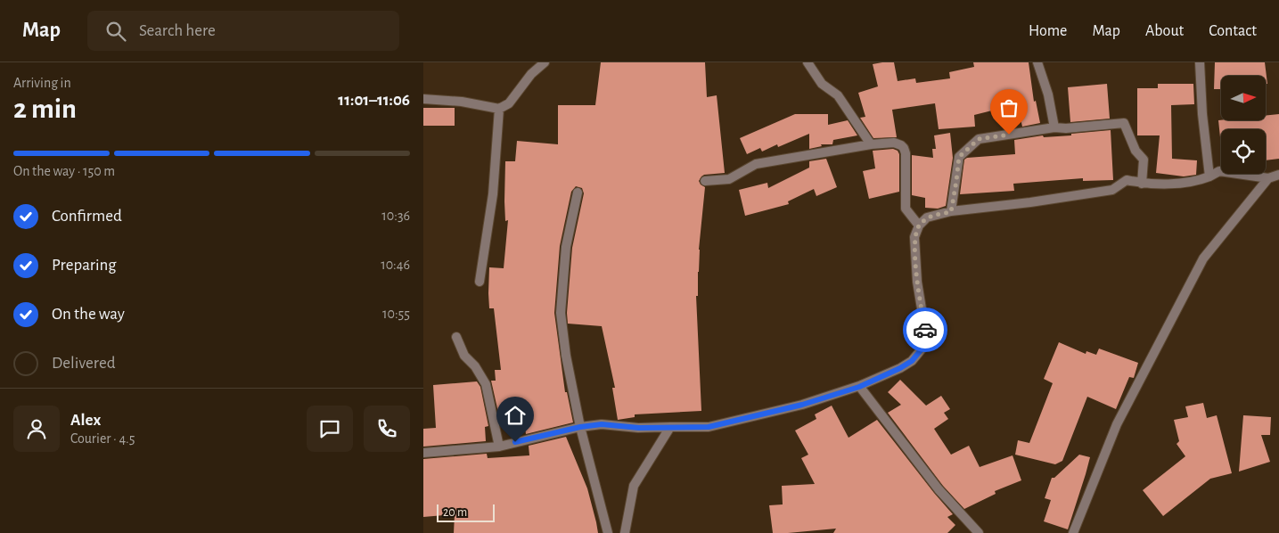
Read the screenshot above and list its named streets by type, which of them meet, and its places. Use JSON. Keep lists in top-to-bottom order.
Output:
{
  "scale_bar": "20 m",
  "north": "right",
  "page": {
    "header": "Map",
    "search": "Search here",
    "nav": [
      "Home",
      "Map",
      "About",
      "Contact"
    ],
    "heading": ["2 min", "Arriving in", "11:01–11:06"],
    "panel": ["Alex", "Courier · 4.5"],
    "bar": "On the way · 150 m",
    "list": [
      ["Confirmed", "10:36"],
      ["Preparing", "10:46"],
      ["On the way", "10:55"],
      "Delivered"
    ],
    "scale": "20 m"
  }
}
